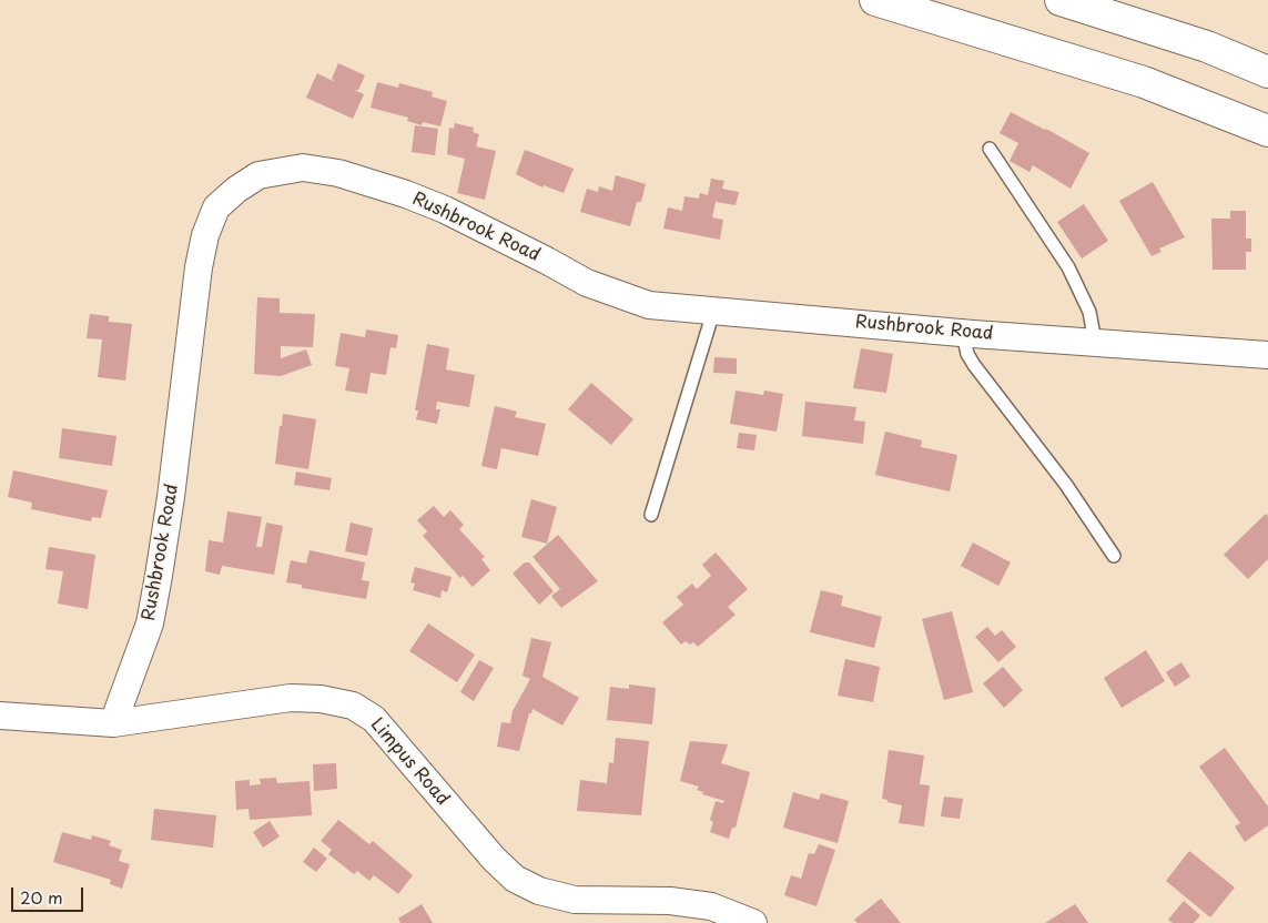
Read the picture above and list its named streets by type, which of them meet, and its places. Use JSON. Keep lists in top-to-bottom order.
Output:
{
  "streets": {
    "street": ["Rushbrook Road", "Limpus Road"]
  },
  "crossings": [
    ["Rushbrook Road", "Limpus Road"]
  ],
  "scale_bar": "20 m"
}
